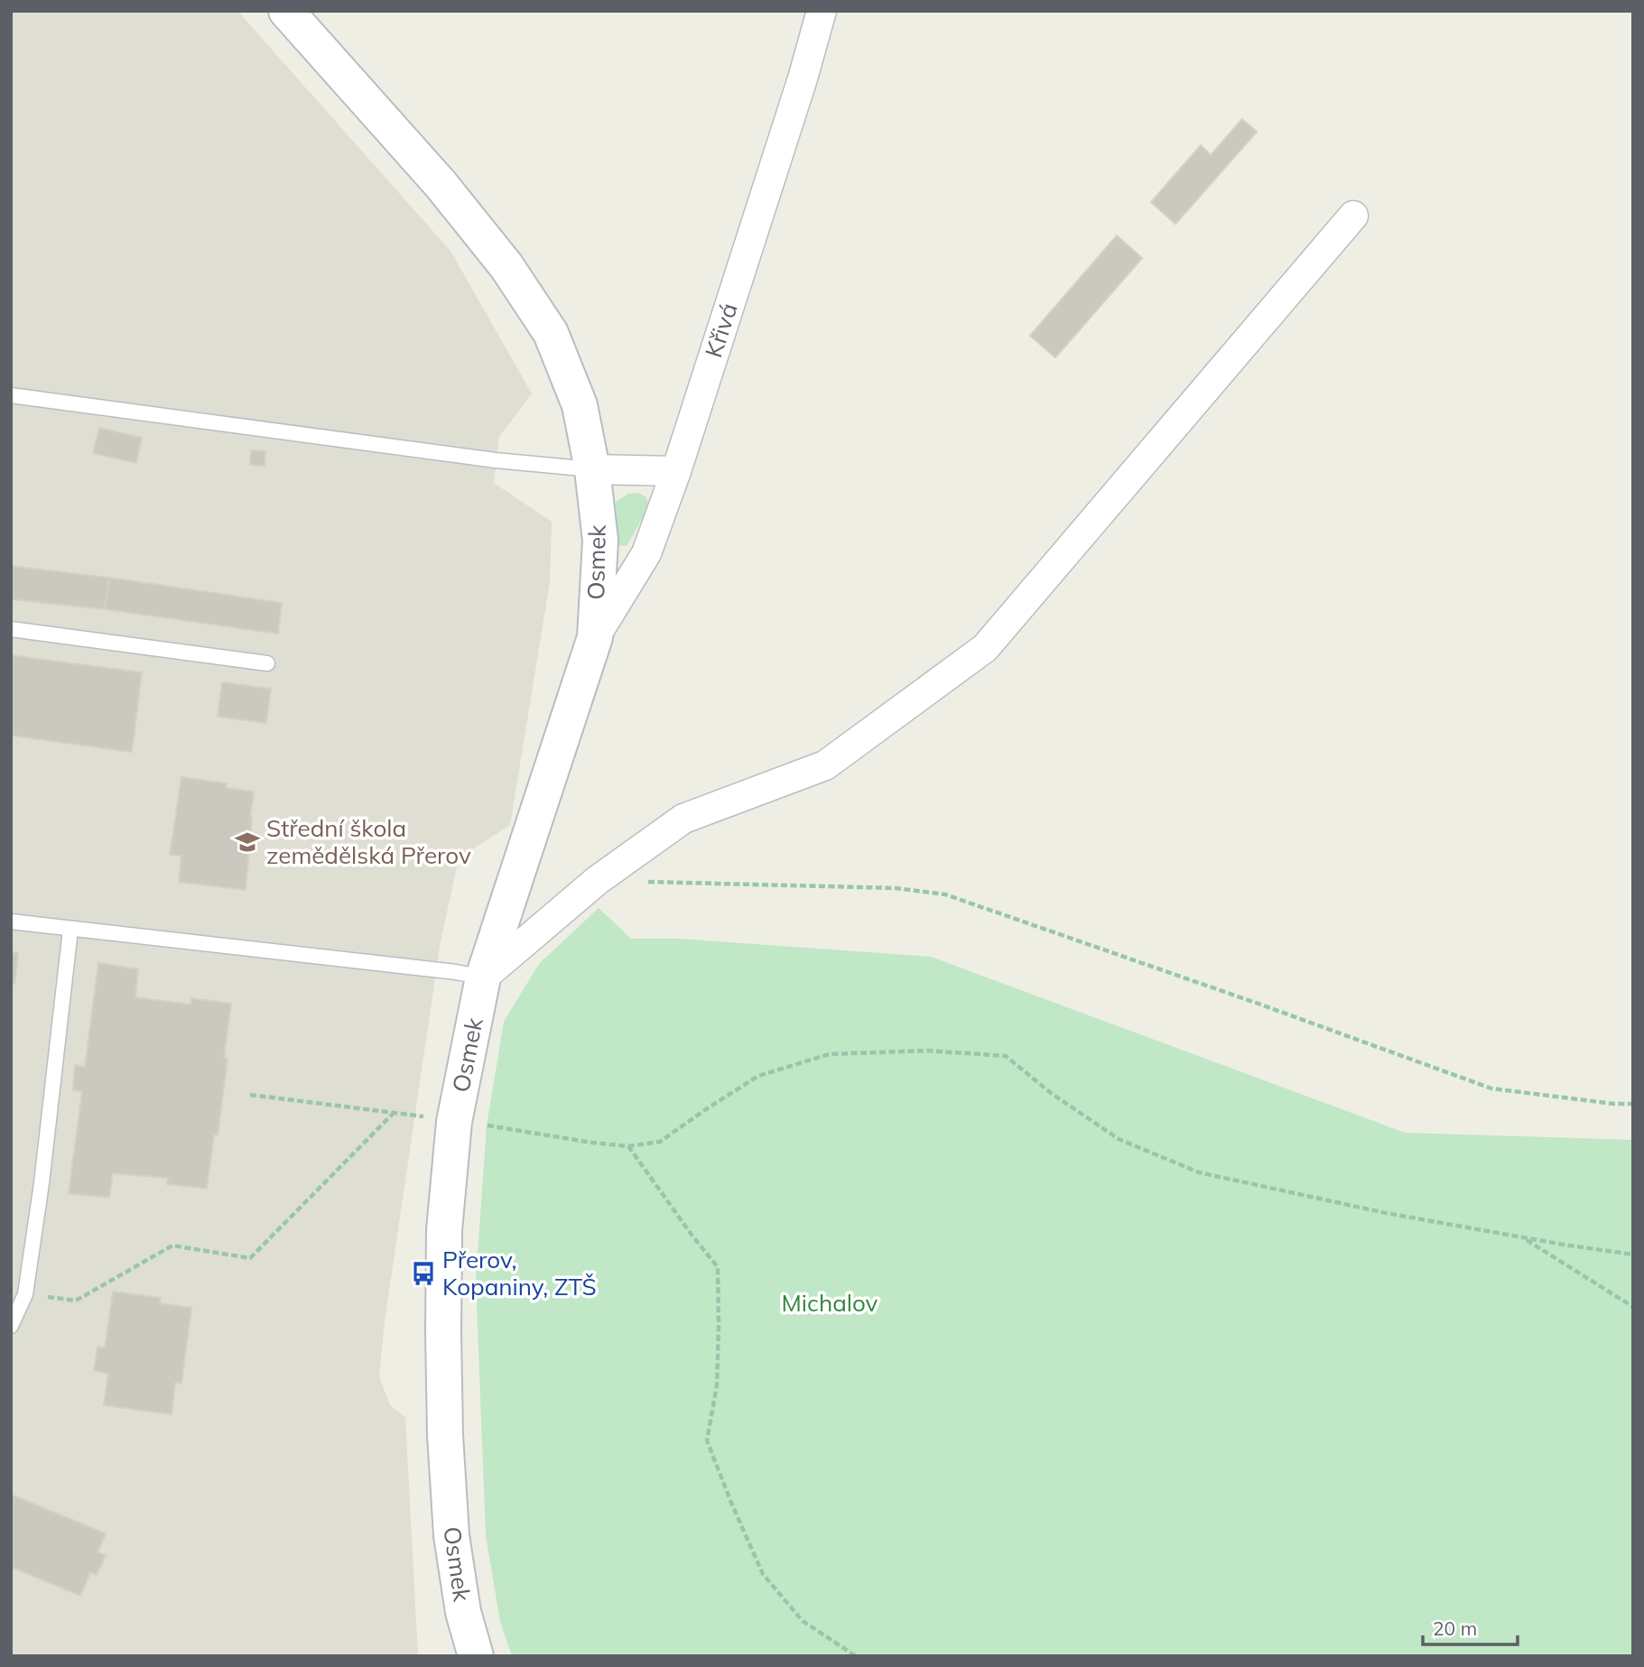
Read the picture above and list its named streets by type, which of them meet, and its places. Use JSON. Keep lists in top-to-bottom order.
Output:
{
  "streets": {
    "street": ["Křivá", "Osmek"]
  },
  "crossings": [
    ["Křivá", "Osmek"]
  ],
  "parks": ["Michalov"],
  "places": {
    "school or university": ["Střední škola zemědělská Přerov"],
    "bus stop": ["Přerov, Kopaniny, ZTŠ"]
  },
  "scale_bar": "20 m"
}
